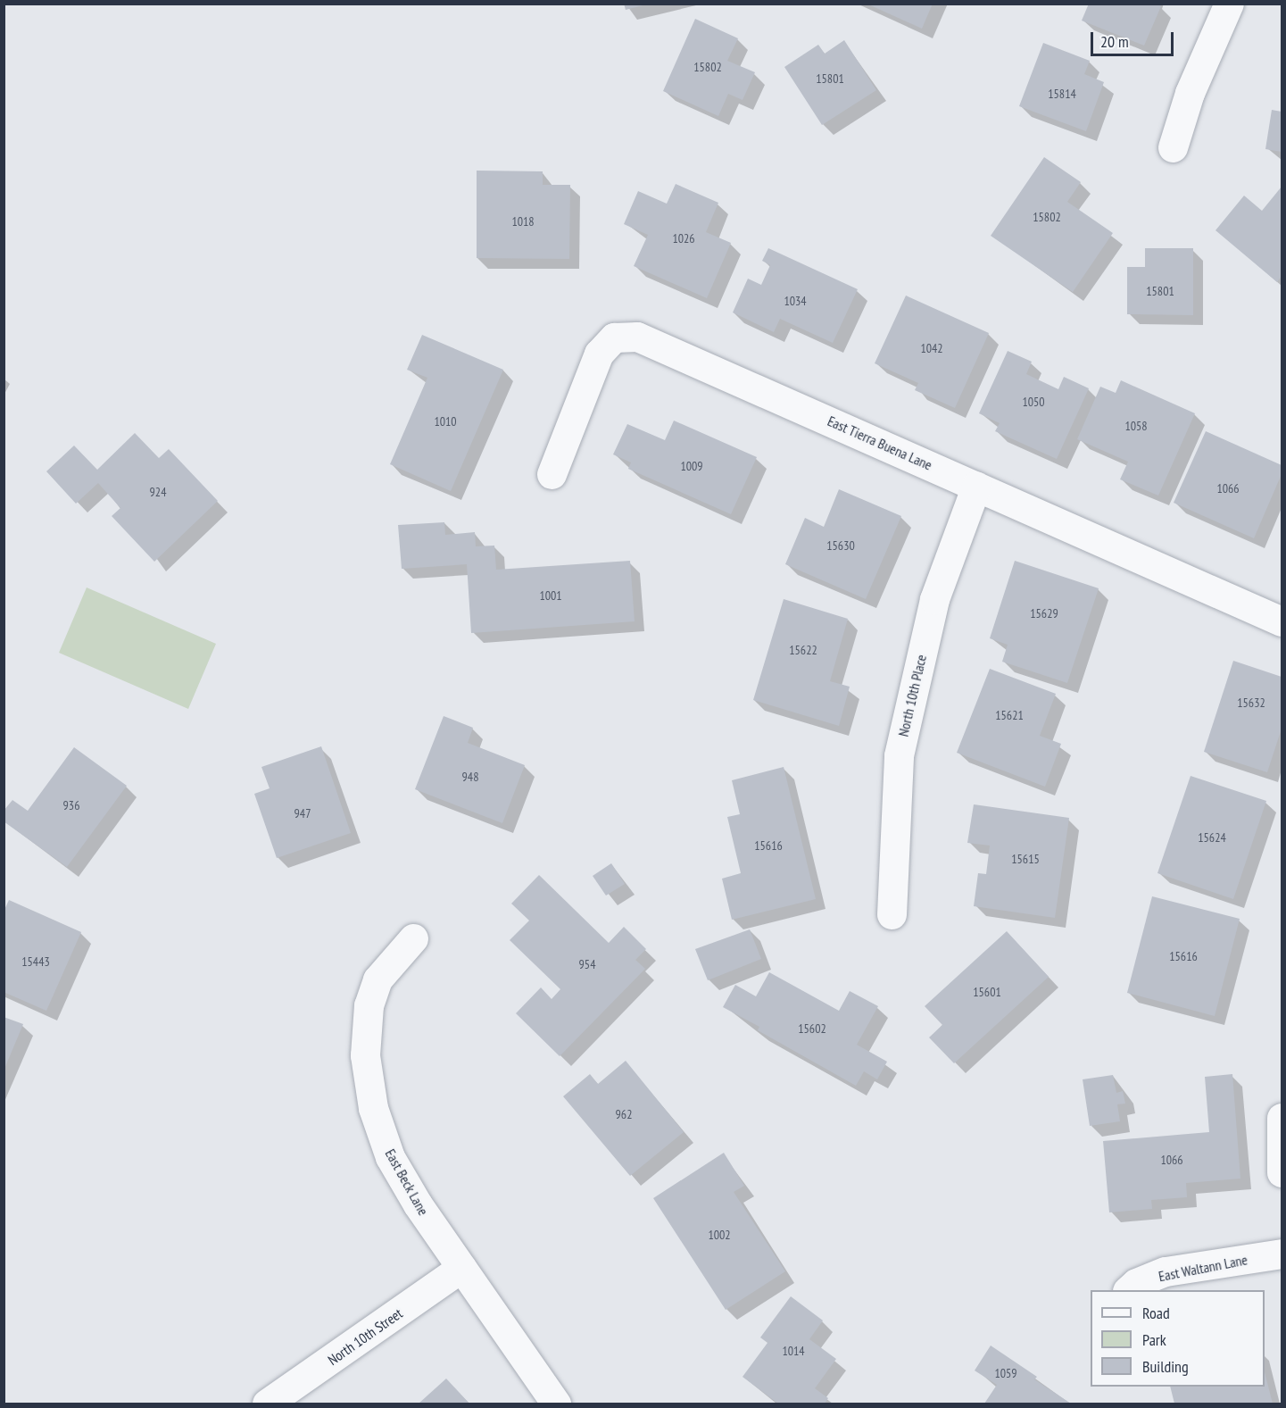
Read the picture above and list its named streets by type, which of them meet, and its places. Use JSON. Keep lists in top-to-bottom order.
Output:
{
  "streets": {
    "street": [
      "East Tierra Buena Lane",
      "North 10th Place",
      "East Beck Lane",
      "East Waltann Lane",
      "North 10th Street"
    ]
  },
  "crossings": [
    ["East Tierra Buena Lane", "North 10th Place"],
    ["East Beck Lane", "North 10th Street"]
  ],
  "house_numbers": [
    "15802",
    "15801",
    "15814",
    "15802",
    "1018",
    "1026",
    "15801",
    "1034",
    "1042",
    "1050",
    "1010",
    "1058",
    "1009",
    "1066",
    "924",
    "15630",
    "1001",
    "15629",
    "15622",
    "15632",
    "15621",
    "948",
    "936",
    "947",
    "15624",
    "15616",
    "15615",
    "15616",
    "15443",
    "954",
    "15601",
    "15602",
    "962",
    "1066",
    "1002",
    "1014",
    "1059"
  ],
  "legend": ["Road", "Park", "Building"],
  "scale_bar": "20 m"
}
